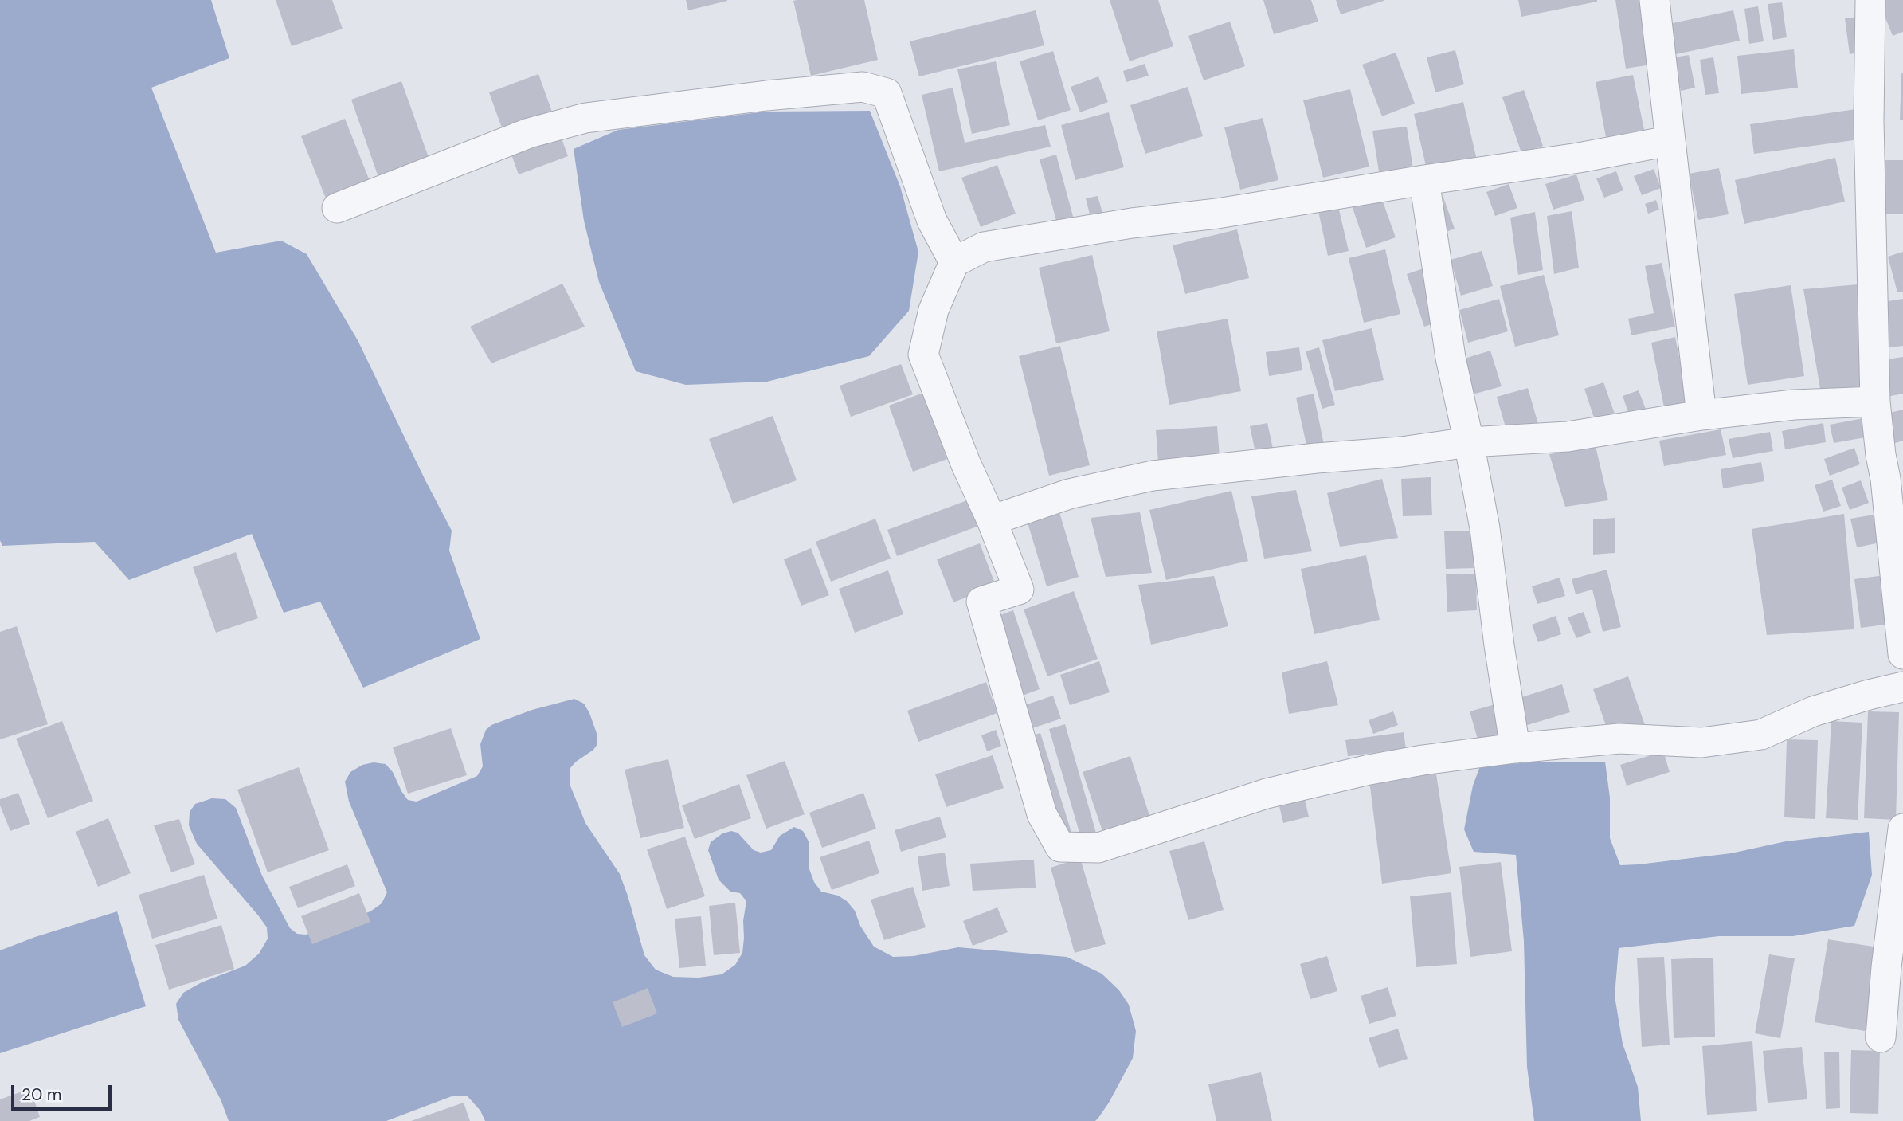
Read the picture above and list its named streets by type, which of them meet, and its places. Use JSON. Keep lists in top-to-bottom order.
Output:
{
  "scale_bar": "20 m"
}
